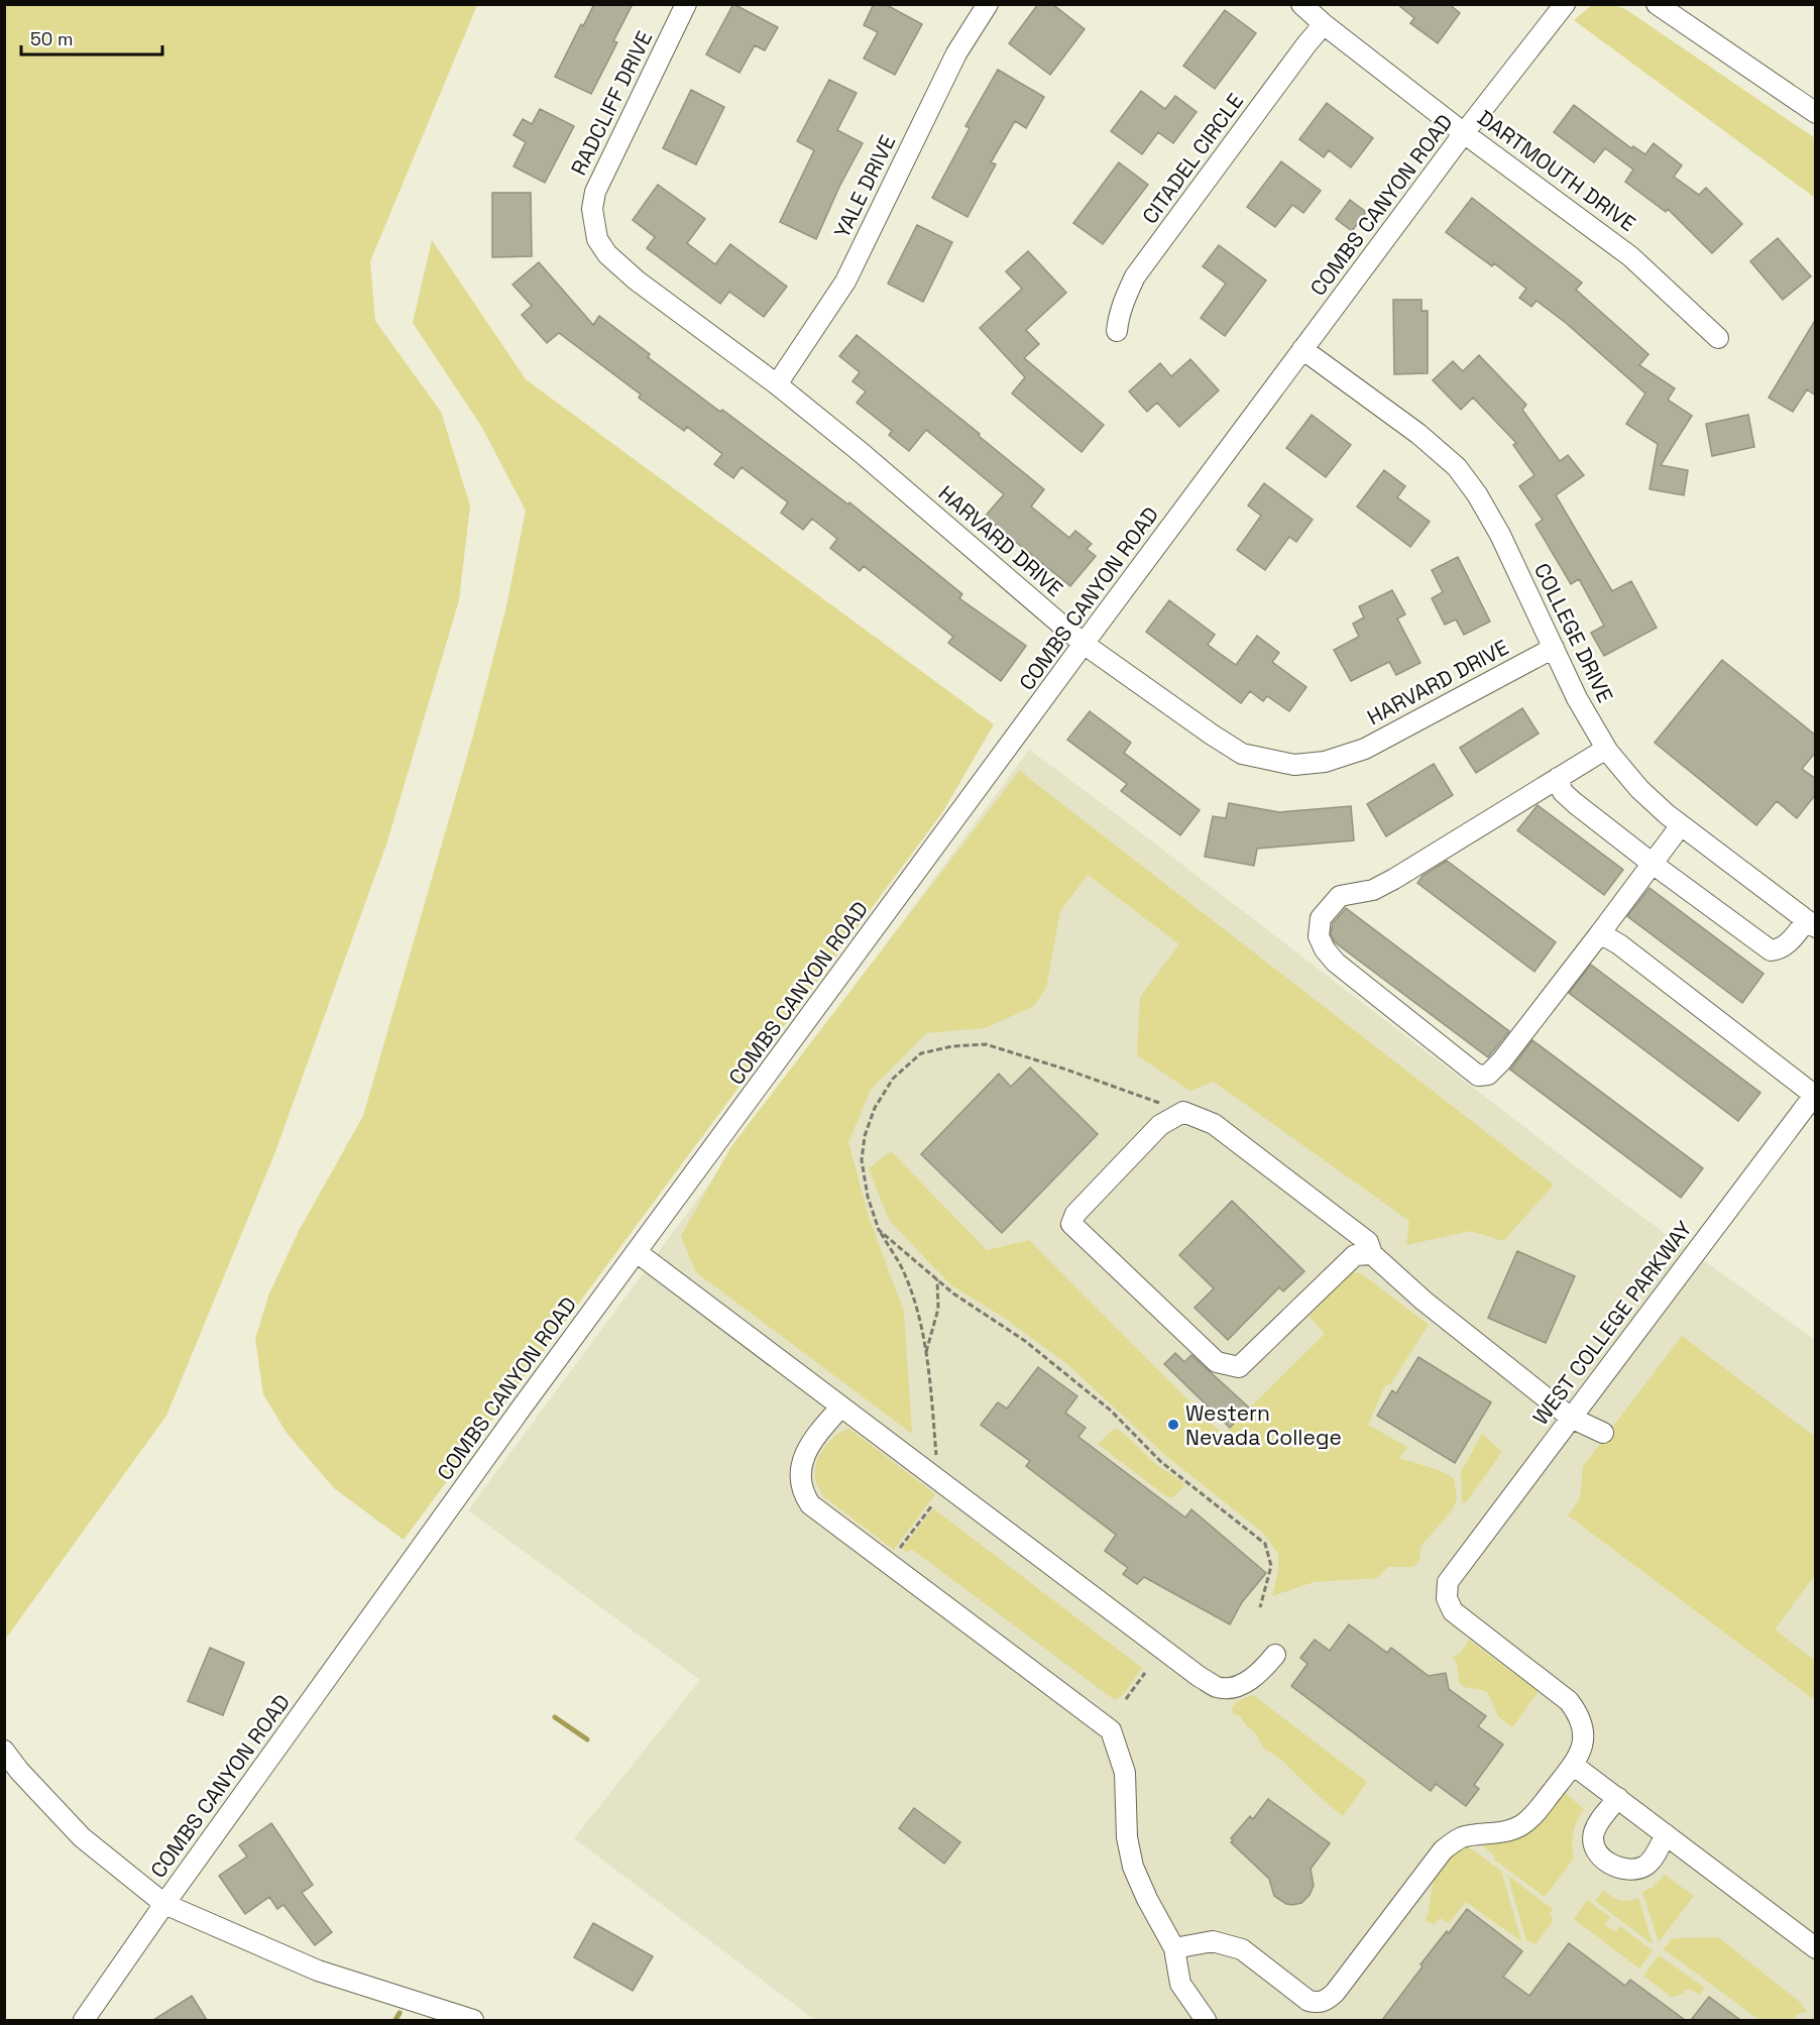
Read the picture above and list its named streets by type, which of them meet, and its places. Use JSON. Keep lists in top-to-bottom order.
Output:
{
  "streets": {
    "street": [
      "RADCLIFF DRIVE",
      "CITADEL CIRCLE",
      "DARTMOUTH DRIVE",
      "YALE DRIVE",
      "COMBS CANYON ROAD",
      "HARVARD DRIVE",
      "COLLEGE DRIVE",
      "WEST COLLEGE PARKWAY"
    ]
  },
  "crossings": [
    ["RADCLIFF DRIVE", "HARVARD DRIVE"],
    ["CITADEL CIRCLE", "DARTMOUTH DRIVE"],
    ["DARTMOUTH DRIVE", "COMBS CANYON ROAD"],
    ["YALE DRIVE", "HARVARD DRIVE"],
    ["COMBS CANYON ROAD", "HARVARD DRIVE"],
    ["COMBS CANYON ROAD", "COLLEGE DRIVE"],
    ["HARVARD DRIVE", "COLLEGE DRIVE"]
  ],
  "places": ["Western Nevada College"],
  "scale_bar": "50 m"
}
